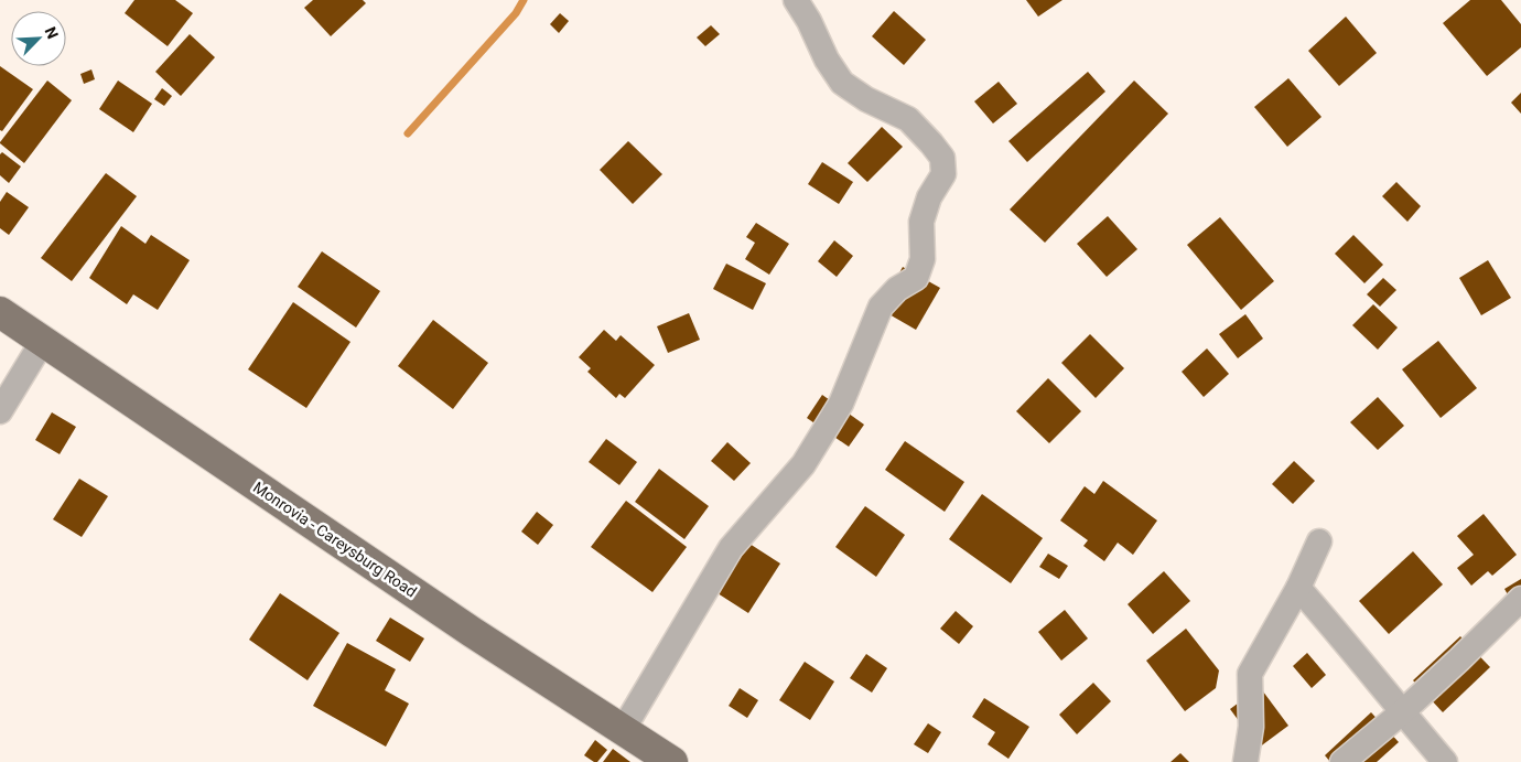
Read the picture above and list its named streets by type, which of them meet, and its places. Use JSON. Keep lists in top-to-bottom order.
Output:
{
  "streets": {
    "main road": ["Monrovia - Careysburg Road"]
  },
  "north": "top right"
}
